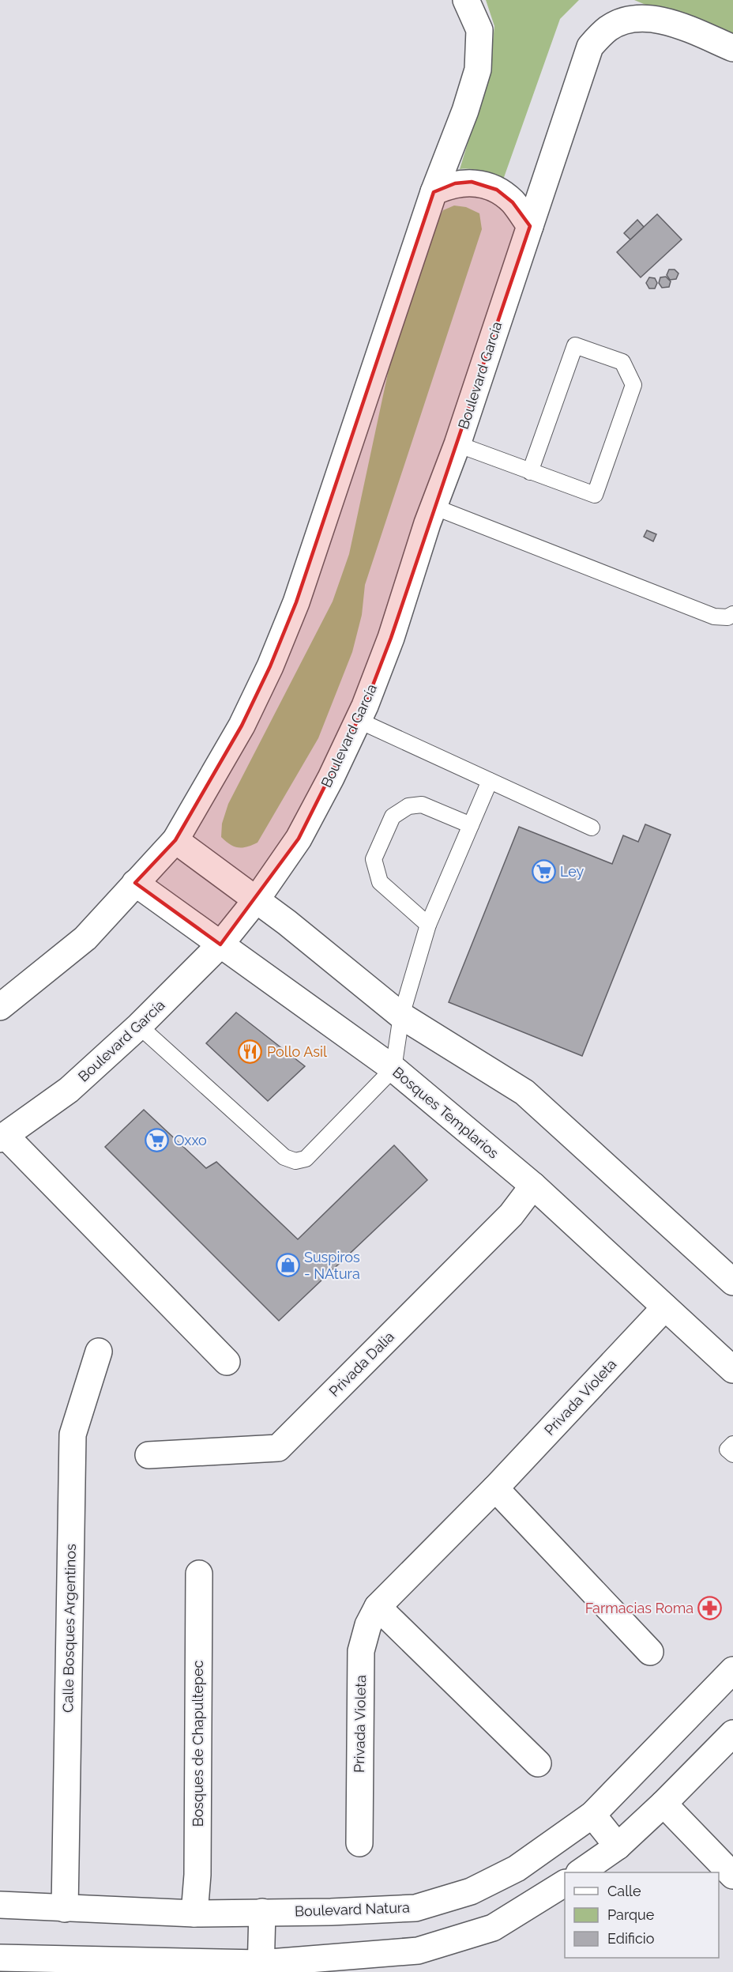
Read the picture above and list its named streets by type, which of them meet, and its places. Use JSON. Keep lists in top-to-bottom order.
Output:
{
  "streets": {
    "main road": [
      "Boulevard García",
      "Bosques Templarios",
      "Privada Dalia",
      "Privada Violeta",
      "Calle Bosques Argentinos",
      "Bosques de Chapultepec",
      "Boulevard Natura"
    ]
  },
  "crossings": [
    ["Boulevard García", "Bosques Templarios"],
    ["Bosques Templarios", "Privada Dalia"],
    ["Bosques Templarios", "Privada Violeta"],
    ["Calle Bosques Argentinos", "Boulevard Natura"],
    ["Bosques de Chapultepec", "Boulevard Natura"]
  ],
  "places": {
    "supermarket": ["Ley", "Oxxo"],
    "restaurant": ["Pollo Asil"],
    "shop": ["Suspiros - NAtura"],
    "pharmacy": ["Farmacias Roma"]
  },
  "legend": ["Calle", "Parque", "Edificio"]
}
